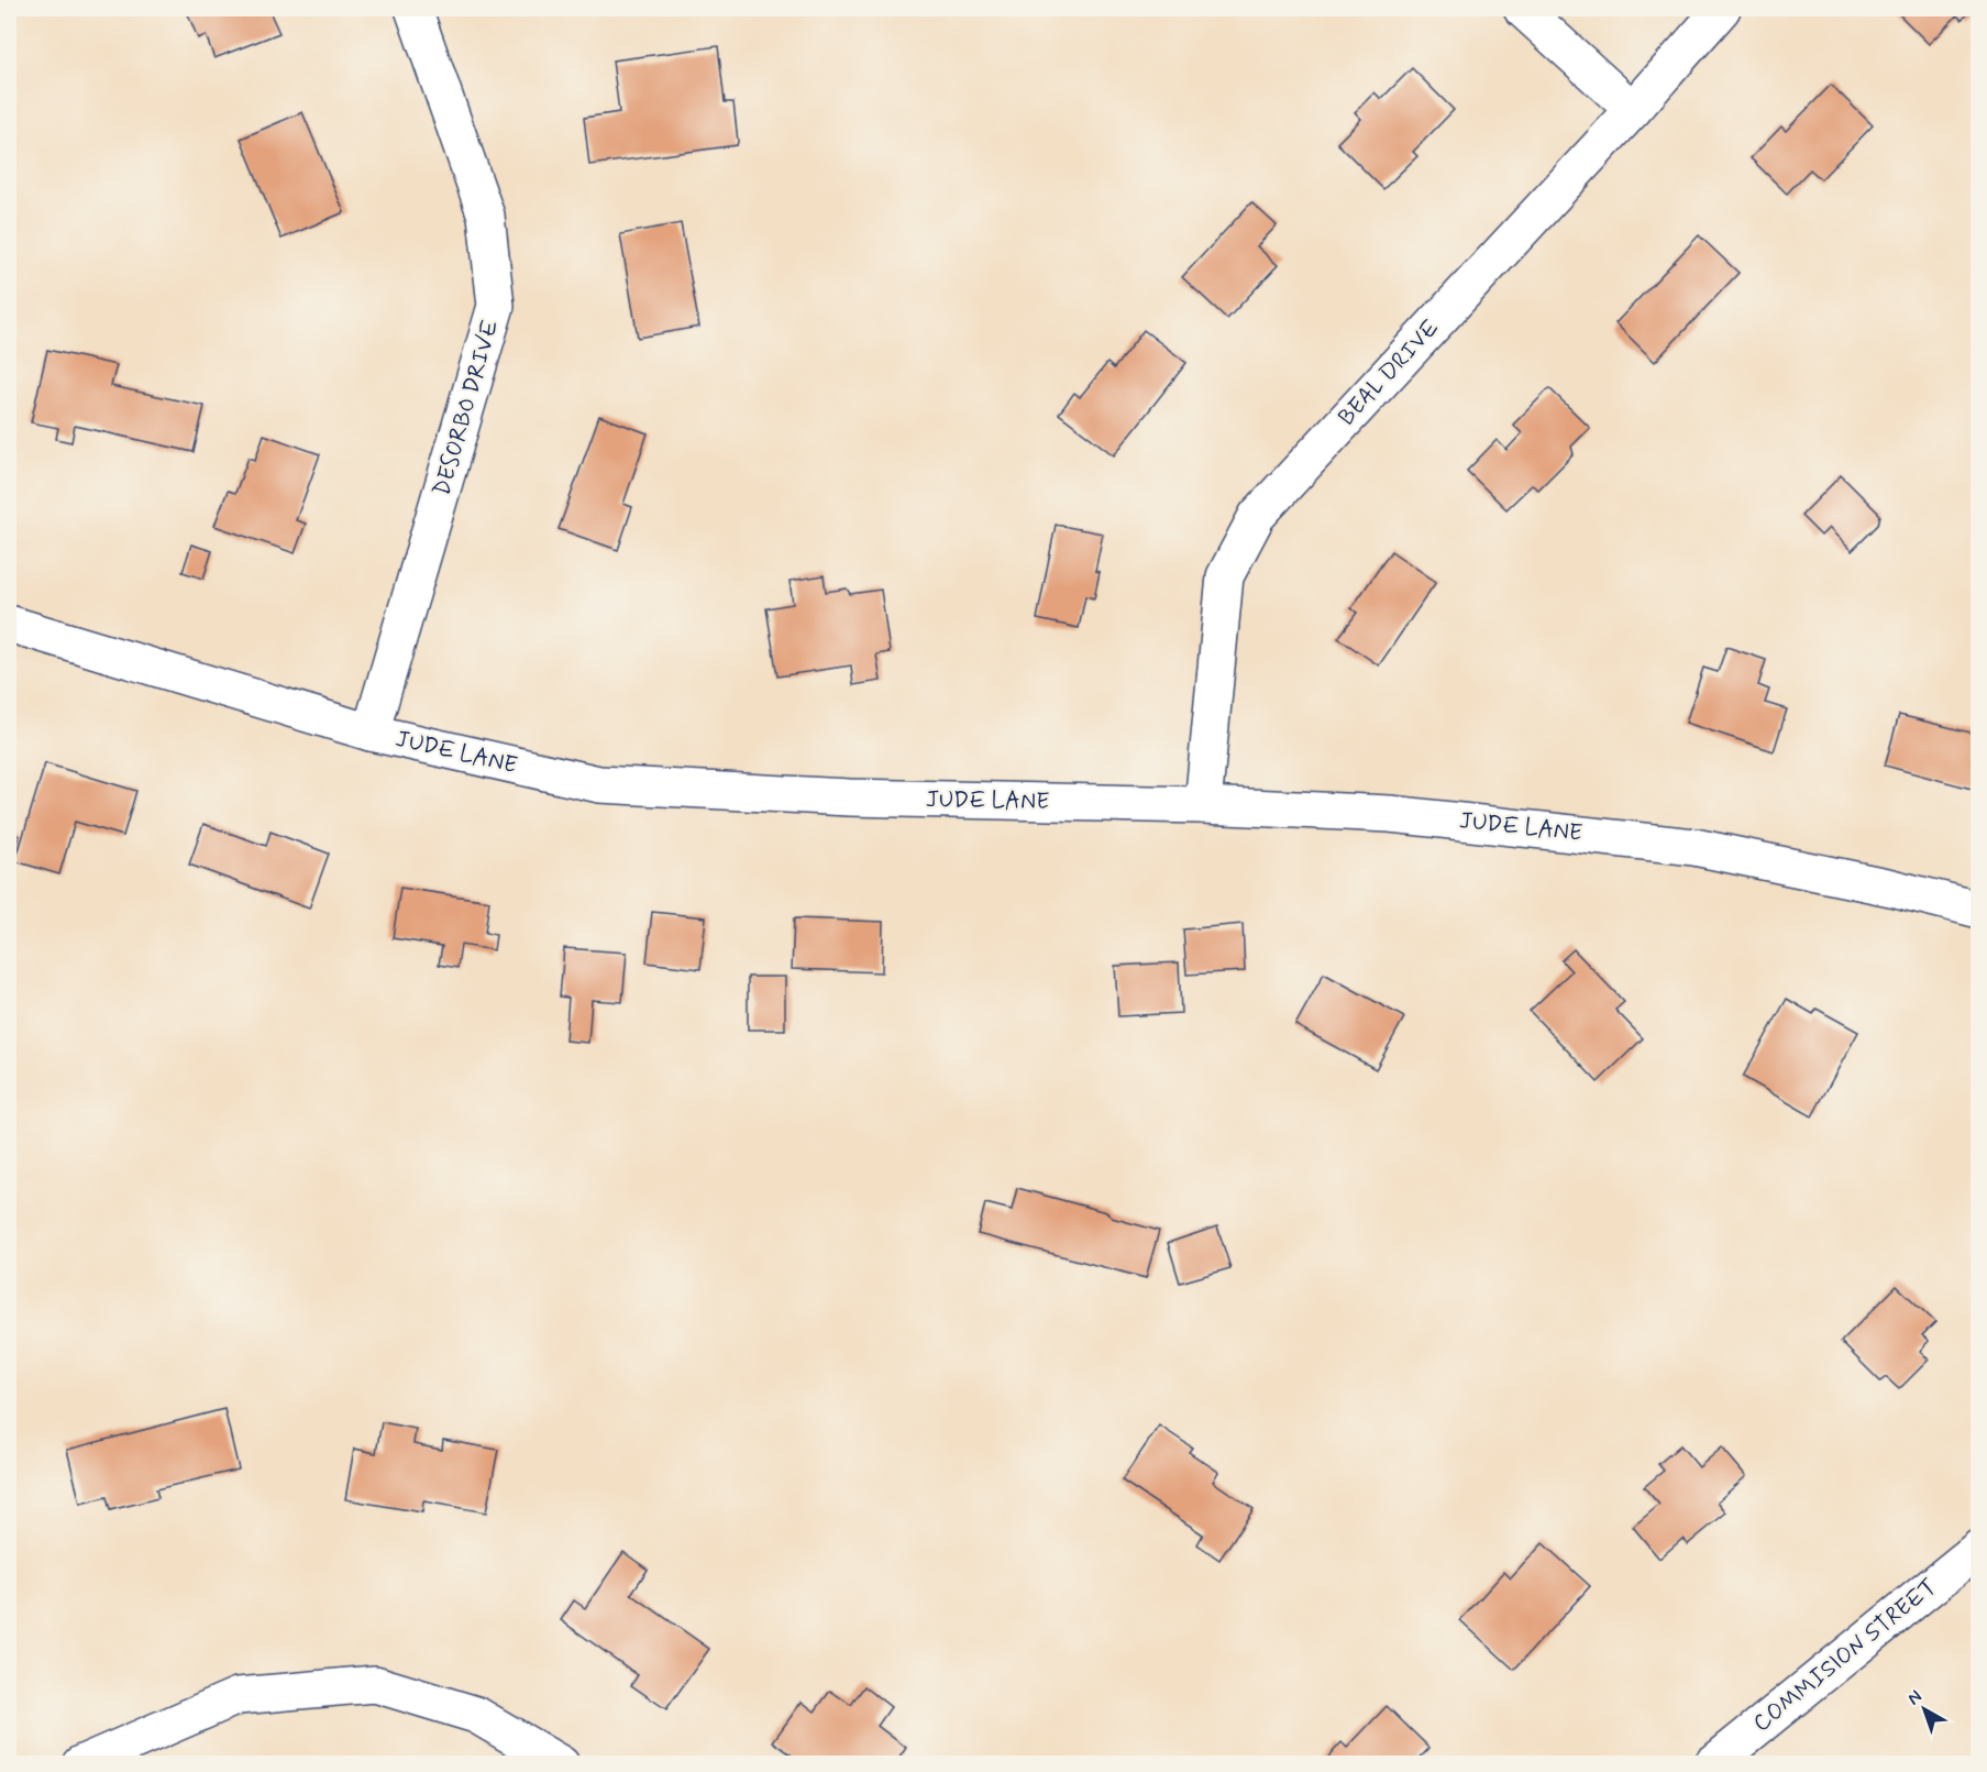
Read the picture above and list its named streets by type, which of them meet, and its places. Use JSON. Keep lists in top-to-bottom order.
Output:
{
  "streets": {
    "street": [
      "BEAL DRIVE",
      "DESORBO DRIVE",
      "JUDE LANE",
      "COMMISION STREET"
    ]
  },
  "crossings": [
    ["BEAL DRIVE", "JUDE LANE"],
    ["DESORBO DRIVE", "JUDE LANE"]
  ],
  "north": "top left"
}
